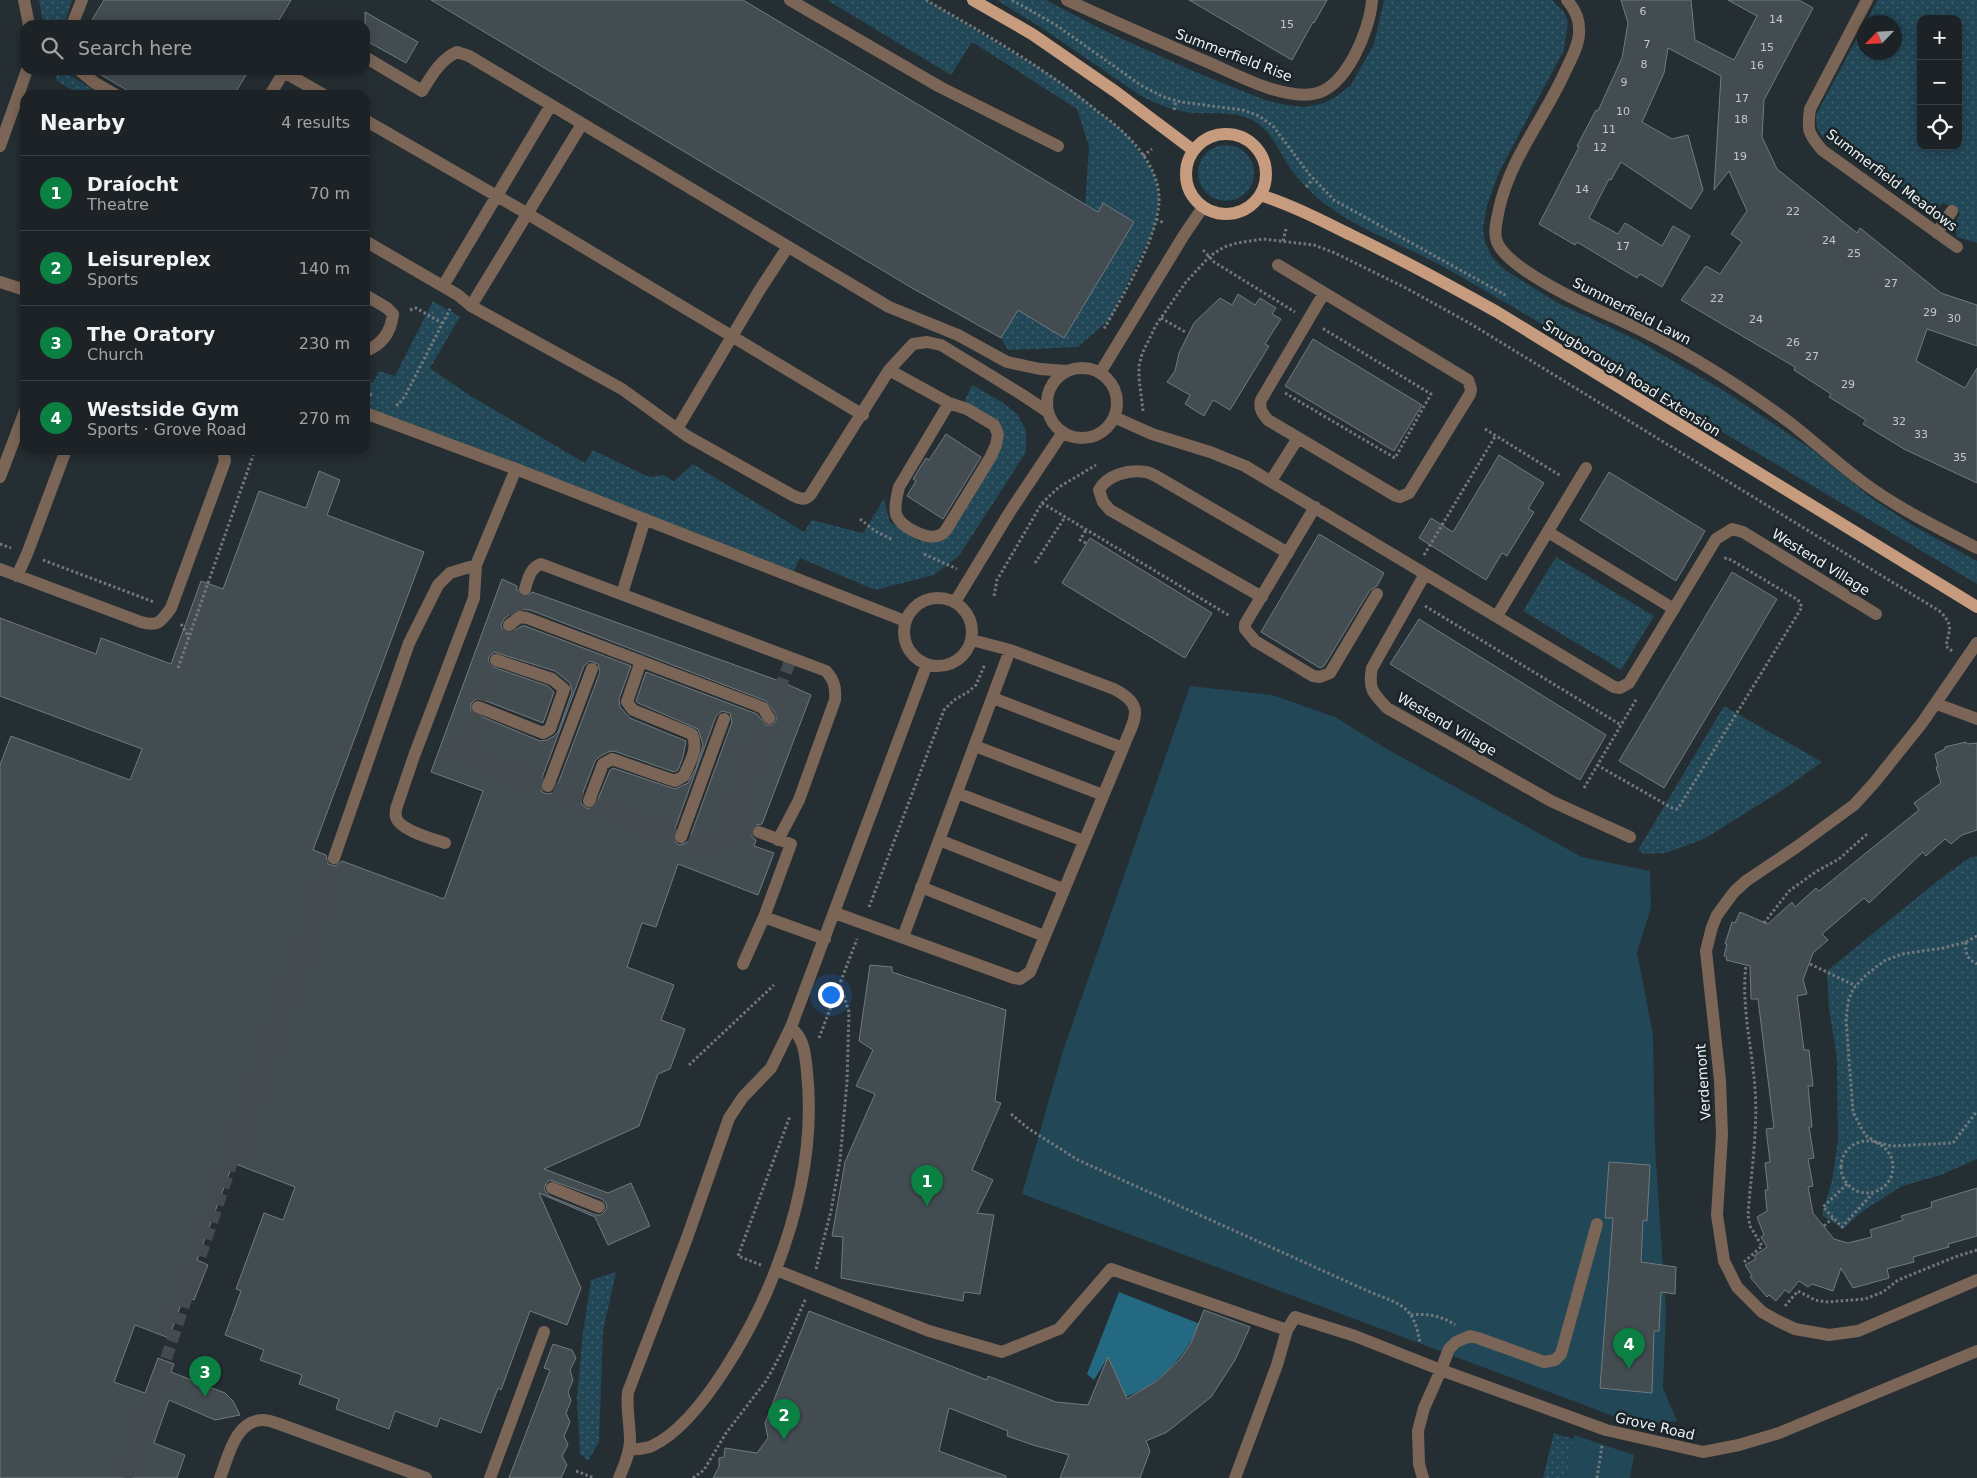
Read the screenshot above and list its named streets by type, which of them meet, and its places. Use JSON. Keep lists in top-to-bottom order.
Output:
{
  "streets": {
    "main road": ["Snugborough Road Extension"],
    "street": [
      "Summerfield Rise",
      "Summerfield Meadows",
      "Summerfield Lawn",
      "Westend Village",
      "Verdemont",
      "Grove Road"
    ]
  },
  "house_numbers": [
    "6",
    "14",
    "15",
    "7",
    "15",
    "8",
    "16",
    "9",
    "17",
    "10",
    "18",
    "11",
    "12",
    "19",
    "14",
    "22",
    "24",
    "17",
    "25",
    "27",
    "22",
    "29",
    "30",
    "24",
    "26",
    "27",
    "29",
    "32",
    "33",
    "35"
  ],
  "north": "bottom left",
  "page": {
    "map_buttons": ["+", "−"],
    "search": "Search here",
    "heading": ["Nearby", "4 results"],
    "list": [
      {
        "mark": "1",
        "name": "Draíocht",
        "note": "Theatre",
        "value": "70 m"
      },
      {
        "mark": "2",
        "name": "Leisureplex",
        "note": "Sports",
        "value": "140 m"
      },
      {
        "mark": "3",
        "name": "The Oratory",
        "note": "Church",
        "value": "230 m"
      },
      {
        "mark": "4",
        "name": "Westside Gym",
        "note": "Sports · Grove Road",
        "value": "270 m"
      }
    ],
    "pins": [
      "1",
      "4",
      "3",
      "2"
    ]
  }
}
